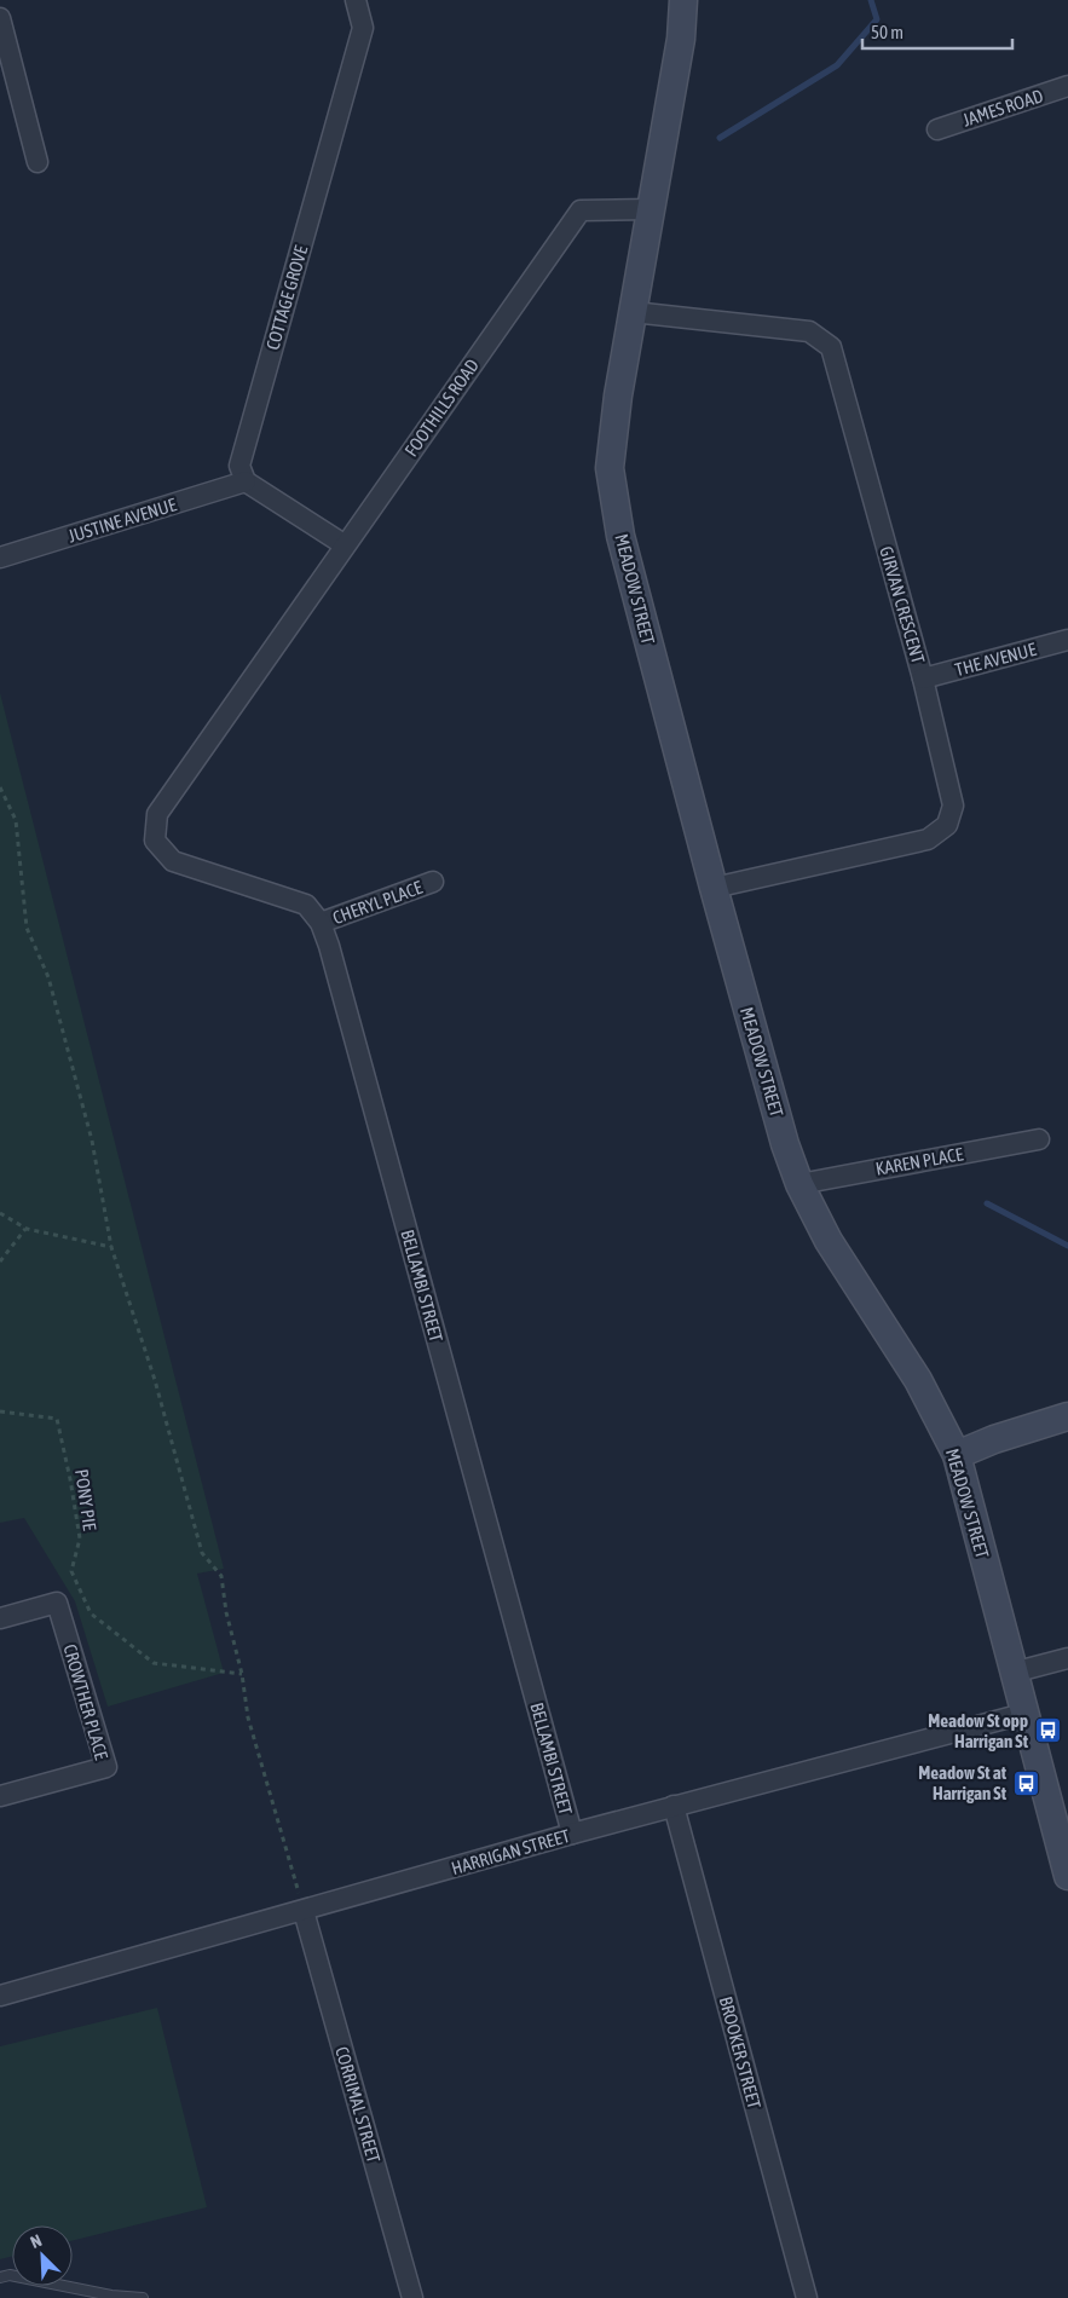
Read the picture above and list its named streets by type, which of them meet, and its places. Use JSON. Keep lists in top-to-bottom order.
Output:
{
  "streets": {
    "street": [
      "JAMES ROAD",
      "COTTAGE GROVE",
      "FOOTHILLS ROAD",
      "JUSTINE AVENUE",
      "MEADOW STREET",
      "GIRVAN CRESCENT",
      "THE AVENUE",
      "CHERYL PLACE",
      "KAREN PLACE",
      "BELLAMBI STREET",
      "CROWTHER PLACE",
      "HARRIGAN STREET",
      "BROOKER STREET",
      "CORRIMAL STREET"
    ],
    "path": ["PONY PIE"]
  },
  "crossings": [
    ["COTTAGE GROVE", "JUSTINE AVENUE"],
    ["FOOTHILLS ROAD", "MEADOW STREET"],
    ["FOOTHILLS ROAD", "BELLAMBI STREET"],
    ["MEADOW STREET", "GIRVAN CRESCENT"],
    ["MEADOW STREET", "KAREN PLACE"],
    ["MEADOW STREET", "HARRIGAN STREET"],
    ["GIRVAN CRESCENT", "THE AVENUE"],
    ["CHERYL PLACE", "BELLAMBI STREET"],
    ["BELLAMBI STREET", "HARRIGAN STREET"],
    ["HARRIGAN STREET", "BROOKER STREET"],
    ["HARRIGAN STREET", "CORRIMAL STREET"]
  ],
  "places": {
    "bus stop": ["Meadow St opp Harrigan St", "Meadow St at Harrigan St"]
  },
  "scale_bar": "50 m",
  "north": "top left"
}
